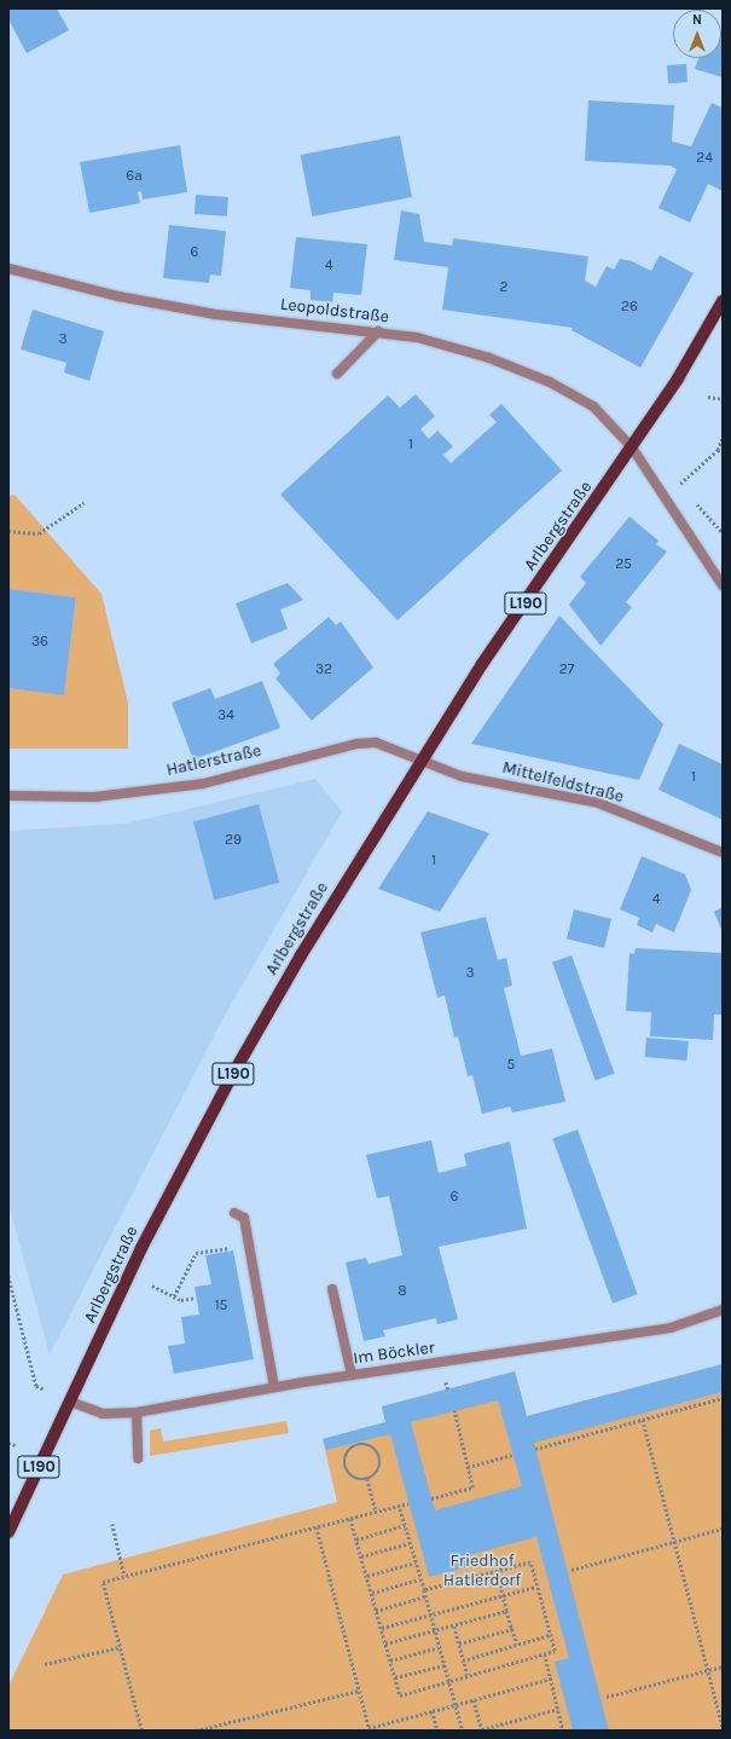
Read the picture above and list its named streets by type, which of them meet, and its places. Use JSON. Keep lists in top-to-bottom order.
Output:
{
  "streets": {
    "main road": ["Arlbergstraße", "L190"],
    "street": [
      "Leopoldstraße",
      "Hatlerstraße",
      "Mittelfeldstraße",
      "Im Böckler"
    ]
  },
  "crossings": [
    ["Leopoldstraße", "Arlbergstraße"],
    ["Arlbergstraße", "Hatlerstraße"],
    ["Arlbergstraße", "Mittelfeldstraße"],
    ["Arlbergstraße", "Im Böckler"],
    ["Hatlerstraße", "Mittelfeldstraße"]
  ],
  "parks": ["Friedhof Hatlerdorf"],
  "house_numbers": [
    "24",
    "6a",
    "6",
    "4",
    "2",
    "26",
    "3",
    "1",
    "25",
    "36",
    "32",
    "27",
    "34",
    "1",
    "29",
    "1",
    "4",
    "3",
    "5",
    "6",
    "8",
    "15"
  ],
  "north": "top"
}
